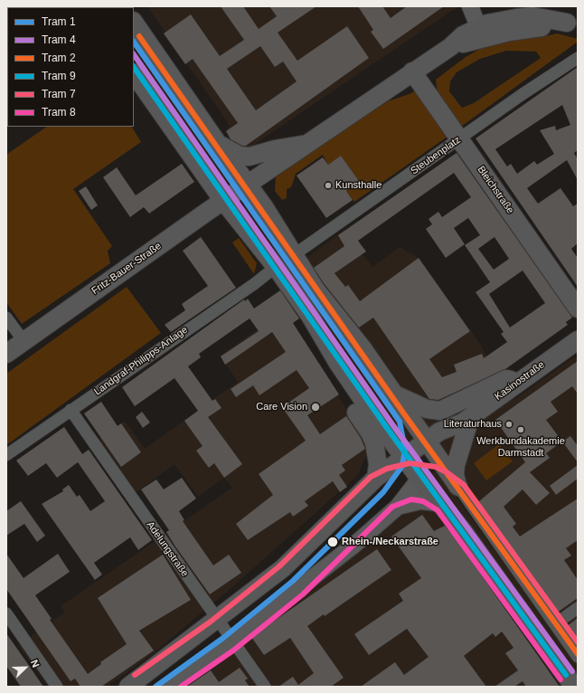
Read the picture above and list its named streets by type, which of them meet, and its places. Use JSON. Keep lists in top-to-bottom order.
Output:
{
  "streets": {
    "main road": ["Bleichstraße", "Fritz-Bauer-Straße", "Kasinostraße"],
    "street": ["Steubenplatz", "Landgraf-Philipps-Anlage", "Adelungstraße"]
  },
  "crossings": [
    ["Steubenplatz", "Bleichstraße"],
    ["Landgraf-Philipps-Anlage", "Adelungstraße"],
    ["Kasinostraße", "Adelungstraße"]
  ],
  "places": [
    "Kunsthalle",
    "Care Vision",
    "Literaturhaus",
    "Werkbundakademie Darmstadt",
    "Rhein-/Neckarstraße"
  ],
  "lines": [
    "tram line 2",
    "tram line 1",
    "tram line 4",
    "tram line 9",
    "tram line 7",
    "tram line 8"
  ],
  "legend": [
    "Tram 1",
    "Tram 4",
    "Tram 2",
    "Tram 9",
    "Tram 7",
    "Tram 8"
  ],
  "north": "top right"
}
